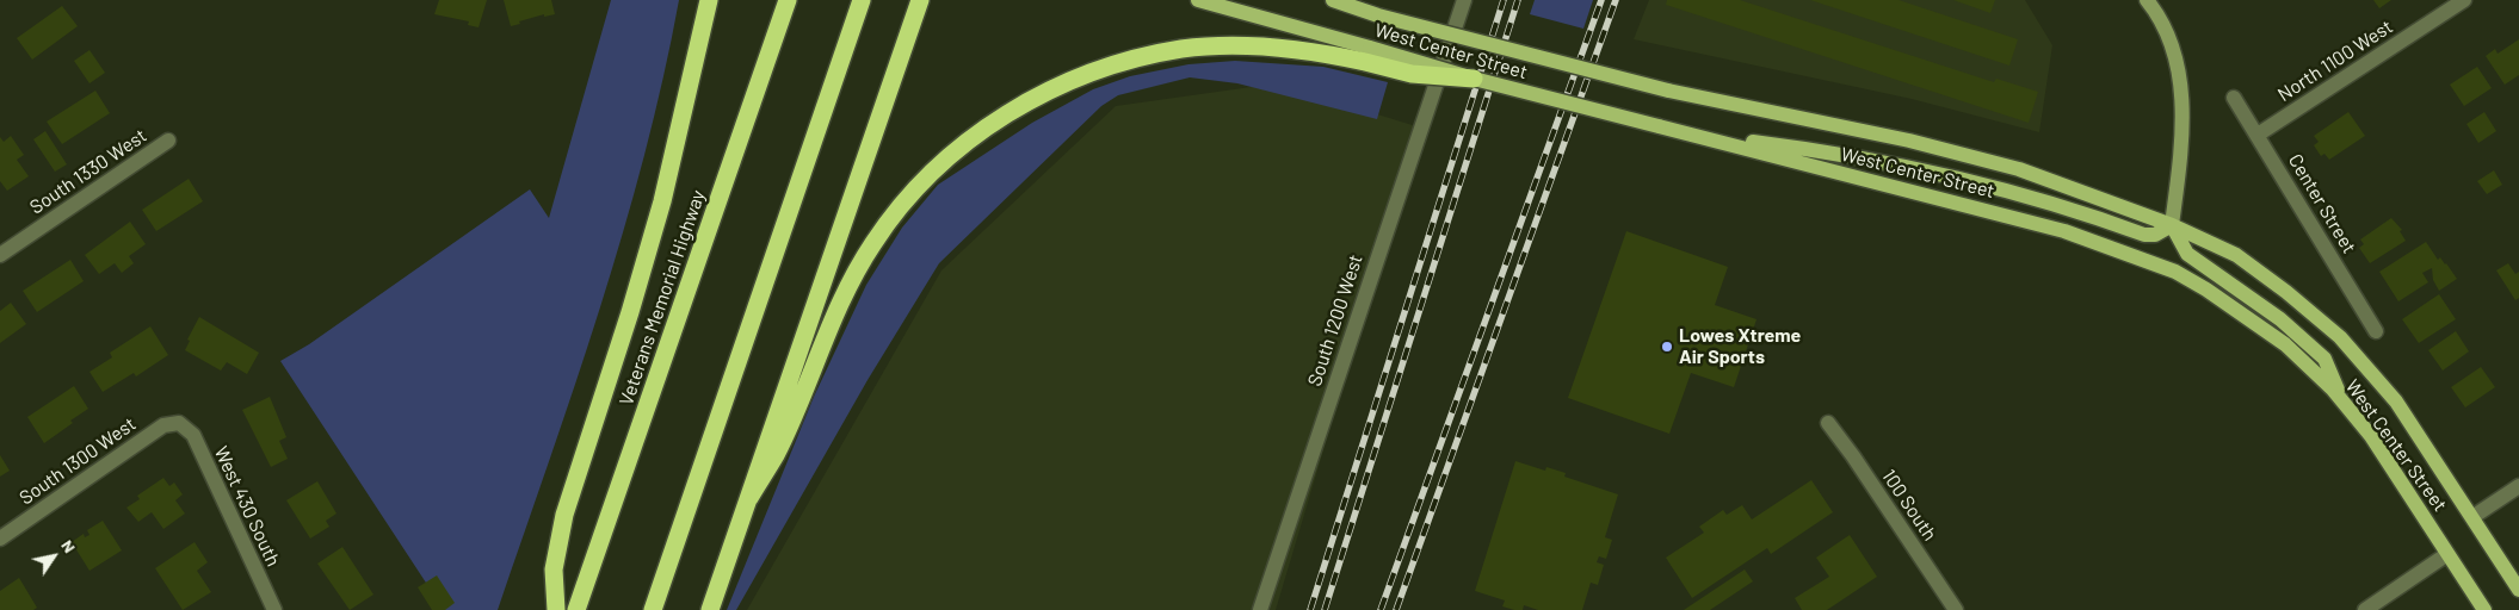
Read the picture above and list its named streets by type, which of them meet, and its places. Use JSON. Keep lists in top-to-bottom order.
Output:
{
  "streets": {
    "highway": ["Veterans Memorial Highway"],
    "main road": ["West Center Street"],
    "street": [
      "North 1100 West",
      "South 1330 West",
      "Center Street",
      "South 1200 West",
      "South 1300 West",
      "100 South",
      "West 430 South"
    ]
  },
  "crossings": [
    ["North 1100 West", "Center Street"],
    ["South 1300 West", "West 430 South"]
  ],
  "places": ["Lowes Xtreme Air Sports"],
  "north": "top right"
}
